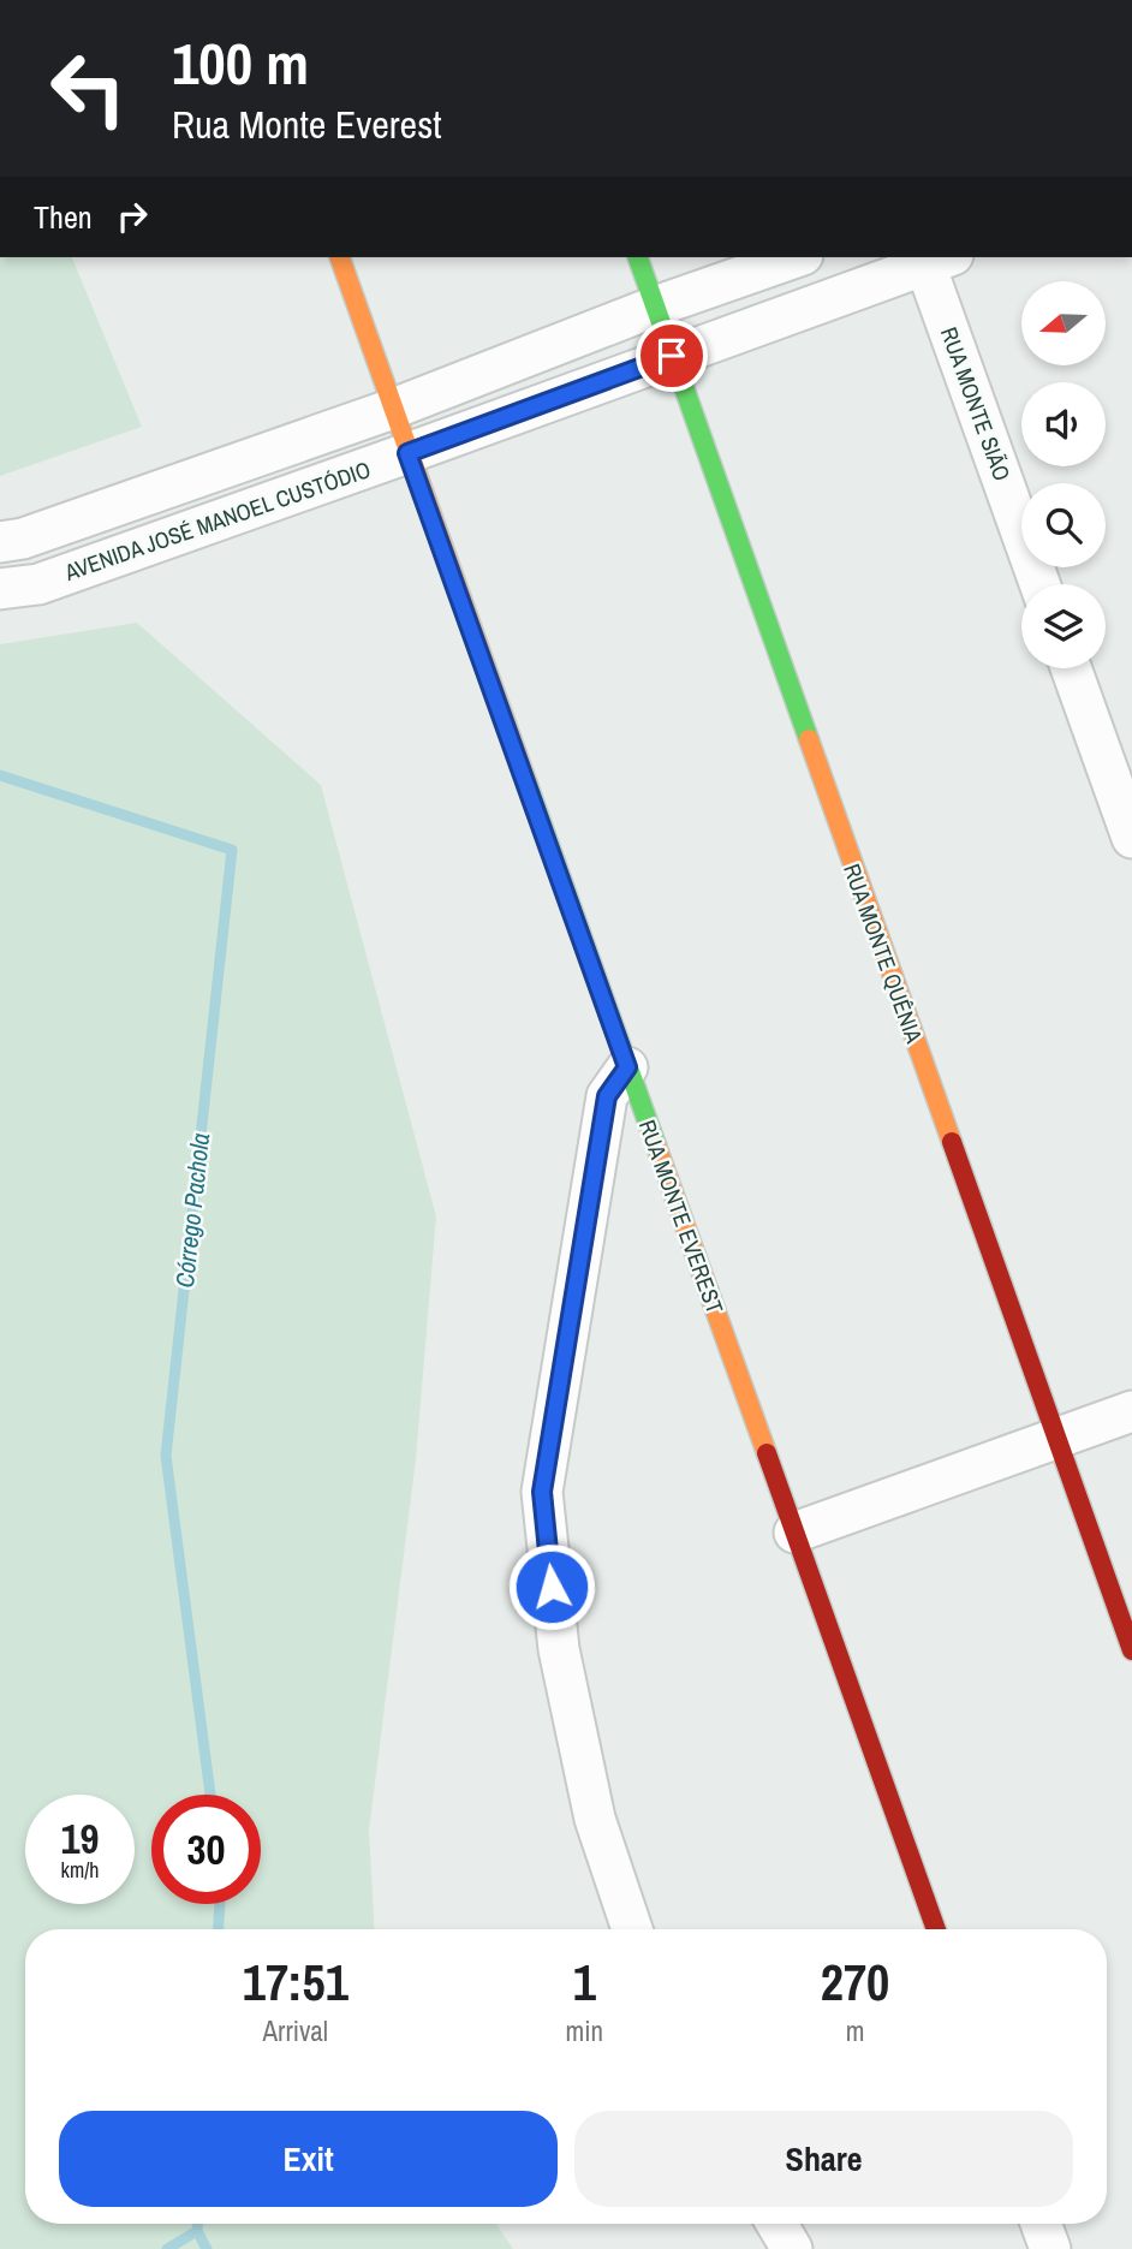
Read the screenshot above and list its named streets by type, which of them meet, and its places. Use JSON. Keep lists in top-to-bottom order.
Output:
{
  "streets": {
    "street": [
      "RUA MONTE SIÃO",
      "AVENIDA JOSÉ MANOEL CUSTÓDIO",
      "RUA MONTE QUÊNIA",
      "RUA MONTE EVEREST"
    ]
  },
  "crossings": [
    ["RUA MONTE SIÃO", "AVENIDA JOSÉ MANOEL CUSTÓDIO"],
    ["AVENIDA JOSÉ MANOEL CUSTÓDIO", "RUA MONTE QUÊNIA"],
    ["AVENIDA JOSÉ MANOEL CUSTÓDIO", "RUA MONTE EVEREST"]
  ],
  "water": ["Córrego Pachola"],
  "north": "left",
  "page": {
    "turn": ["100 m", "Rua Monte Everest"],
    "then": "Then",
    "speed": "19 km/h",
    "limit": "30",
    "eta": [
      "17:51",
      "Arrival",
      "1",
      "min",
      "270",
      "m"
    ],
    "buttons": ["Exit", "Share"]
  }
}
